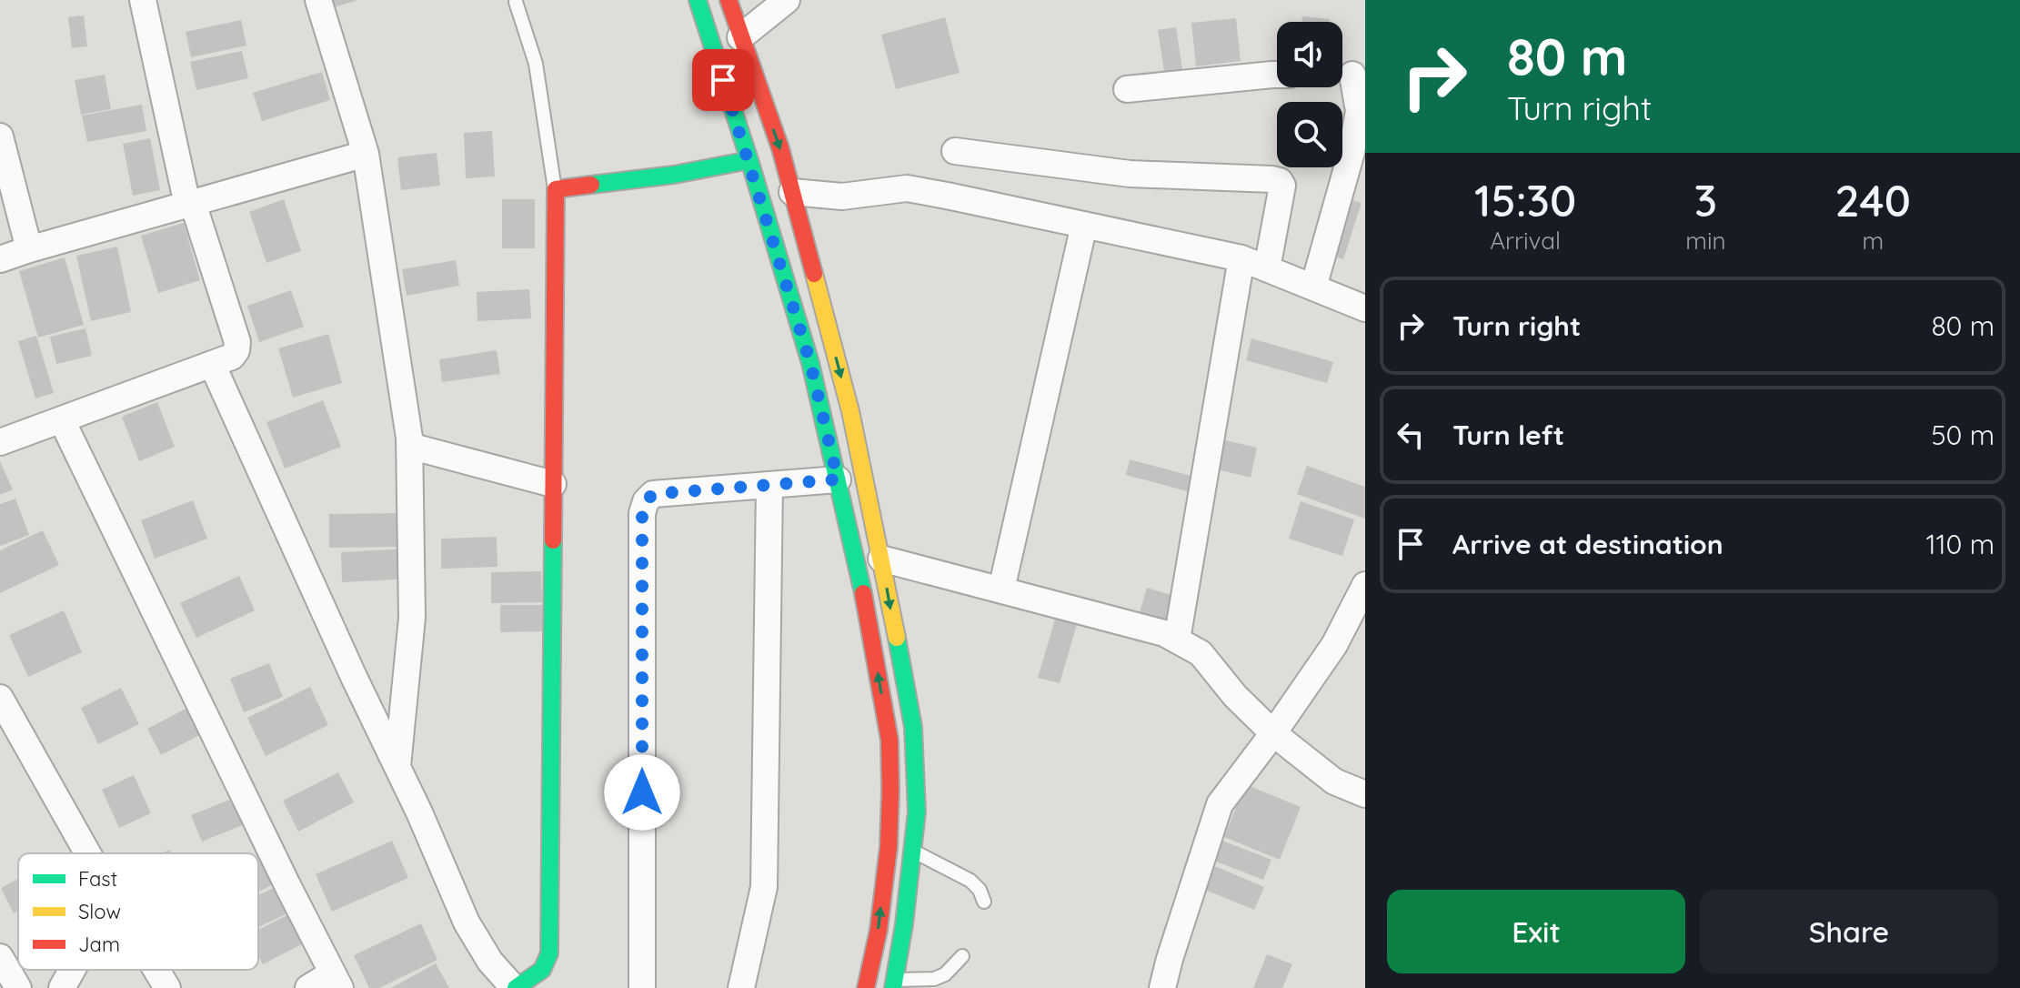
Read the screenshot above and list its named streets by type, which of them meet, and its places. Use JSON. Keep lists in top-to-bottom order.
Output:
{
  "legend": ["Fast", "Slow", "Jam"],
  "page": {
    "turn": ["80 m", "Turn right"],
    "eta": [
      "15:30",
      "Arrival",
      "3",
      "min",
      "240",
      "m"
    ],
    "list": [
      {
        "name": "Turn right",
        "value": "80 m"
      },
      {
        "name": "Turn left",
        "value": "50 m"
      },
      {
        "name": "Arrive at destination",
        "value": "110 m"
      }
    ],
    "buttons": ["Exit", "Share"]
  }
}
